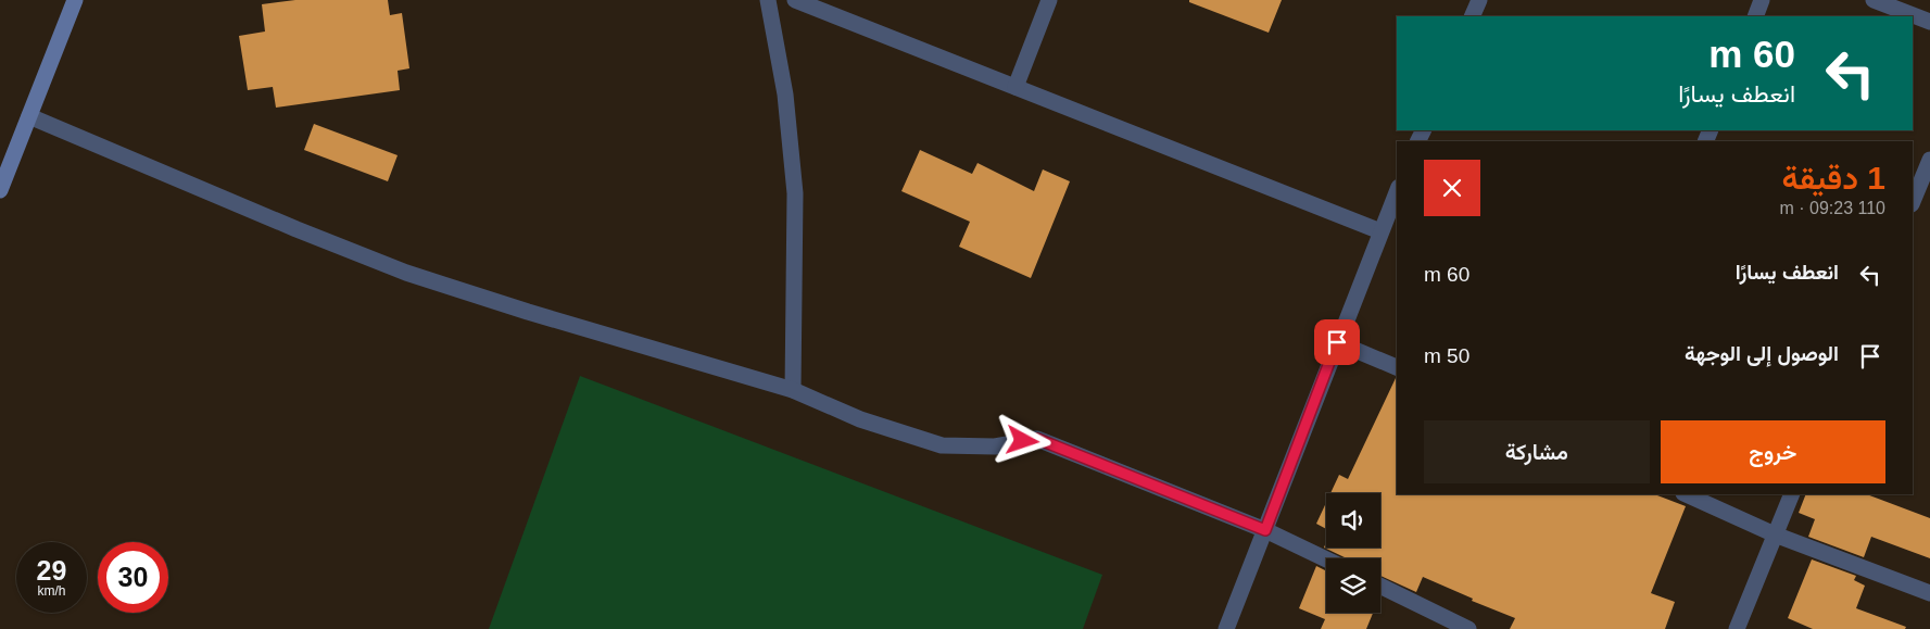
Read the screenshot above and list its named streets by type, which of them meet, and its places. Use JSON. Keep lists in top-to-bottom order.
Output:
{
  "page": {
    "turn": ["60 m", "انعطف يسارًا"],
    "heading": ["1 دقيقة", "110 m · 09:23"],
    "list": [
      {
        "name": "انعطف يسارًا",
        "value": "60 m"
      },
      {
        "name": "الوصول إلى الوجهة",
        "value": "50 m"
      }
    ],
    "buttons": ["خروج", "مشاركة"],
    "speed": "29 km/h",
    "limit": "30"
  }
}
